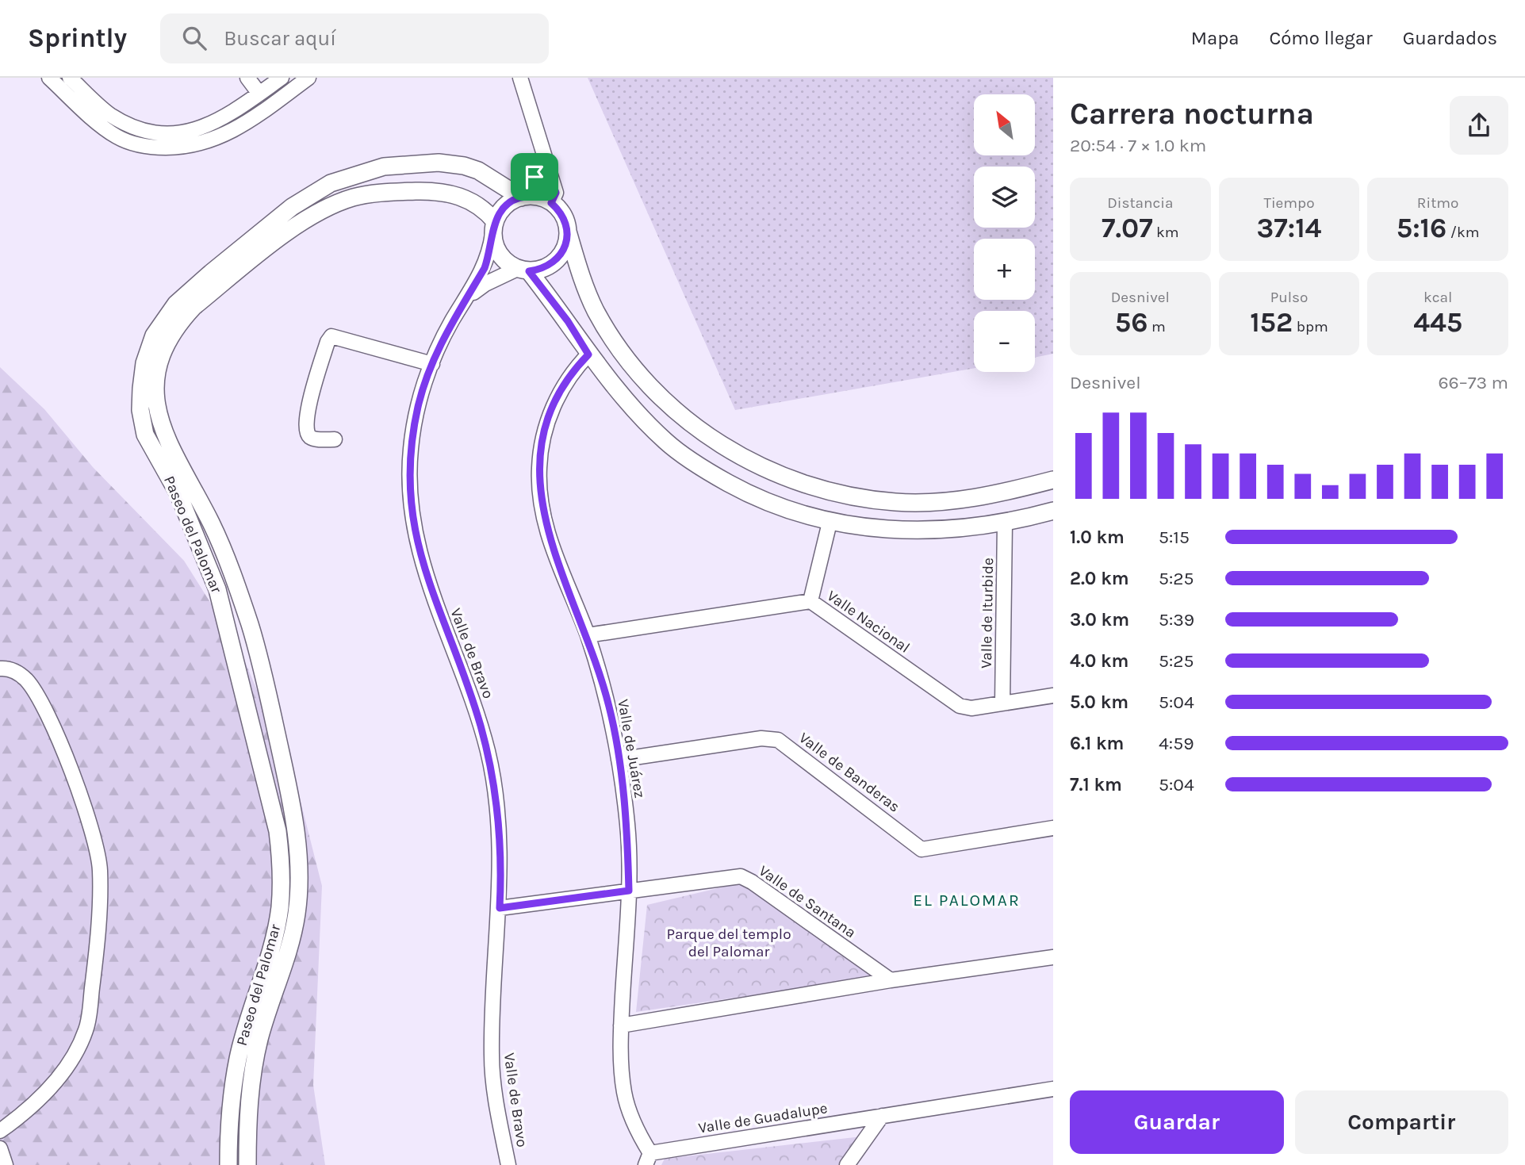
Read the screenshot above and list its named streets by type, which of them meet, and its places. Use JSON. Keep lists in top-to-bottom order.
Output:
{
  "streets": {
    "street": [
      "Paseo del Palomar",
      "Valle de Iturbide",
      "Valle Nacional",
      "Valle de Bravo",
      "Valle de Juárez",
      "Valle de Banderas",
      "Valle de Santana",
      "Valle de Guadalupe"
    ]
  },
  "crossings": [
    ["Paseo del Palomar", "Valle de Bravo"],
    ["Valle de Iturbide", "Valle Nacional"],
    ["Valle Nacional", "Valle de Juárez"],
    ["Valle de Bravo", "Valle de Santana"],
    ["Valle de Juárez", "Valle de Banderas"],
    ["Valle de Juárez", "Valle de Santana"],
    ["Valle de Juárez", "Valle de Guadalupe"]
  ],
  "districts": ["EL PALOMAR"],
  "parks": ["Parque del templo del Palomar"],
  "north": "top left",
  "page": {
    "header": "Sprintly",
    "search": "Buscar aquí",
    "nav": ["Mapa", "Cómo llegar", "Guardados"],
    "heading": ["Carrera nocturna", "20:54 · 7 × 1.0 km"],
    "map_buttons": ["+", "−"],
    "stats": [
      ["Distancia", "7.07 km"],
      ["Tiempo", "37:14"],
      ["Ritmo", "5:16 /km"],
      ["Desnivel", "56 m"],
      ["Pulso", "152 bpm"],
      ["kcal", "445"]
    ],
    "chart": ["Desnivel", "66–73 m"],
    "list": [
      {
        "name": "1.0 km",
        "note": "5:15"
      },
      {
        "name": "2.0 km",
        "note": "5:25"
      },
      {
        "name": "3.0 km",
        "note": "5:39"
      },
      {
        "name": "4.0 km",
        "note": "5:25"
      },
      {
        "name": "5.0 km",
        "note": "5:04"
      },
      {
        "name": "6.1 km",
        "note": "4:59"
      },
      {
        "name": "7.1 km",
        "note": "5:04"
      }
    ],
    "buttons": ["Guardar", "Compartir"]
  }
}
